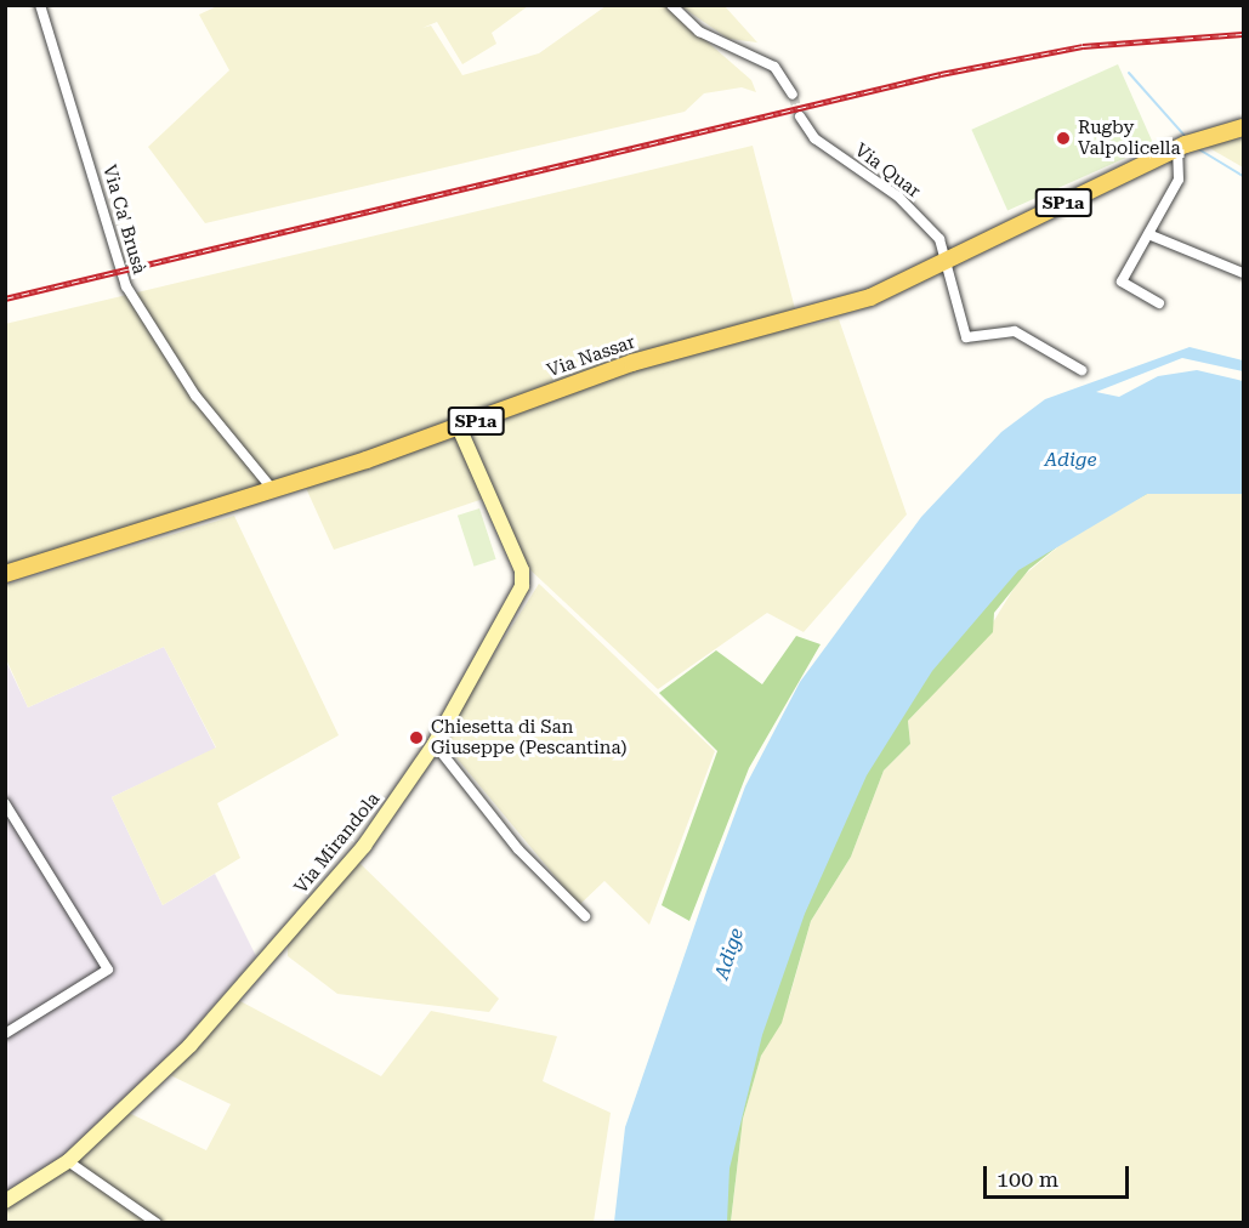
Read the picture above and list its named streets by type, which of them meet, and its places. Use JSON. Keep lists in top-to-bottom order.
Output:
{
  "streets": {
    "main road": ["SP1a", "Via Nassar"],
    "street": ["Via Quar", "Via Ca' Brusà", "Via Mirandola"]
  },
  "crossings": [
    ["Via Quar", "Via Nassar"],
    ["Via Ca' Brusà", "Via Nassar"],
    ["Via Nassar", "Via Mirandola"]
  ],
  "water": ["Adige"],
  "places": ["Rugby Valpolicella", "Chiesetta di San Giuseppe (Pescantina)"],
  "scale_bar": "100 m"
}
